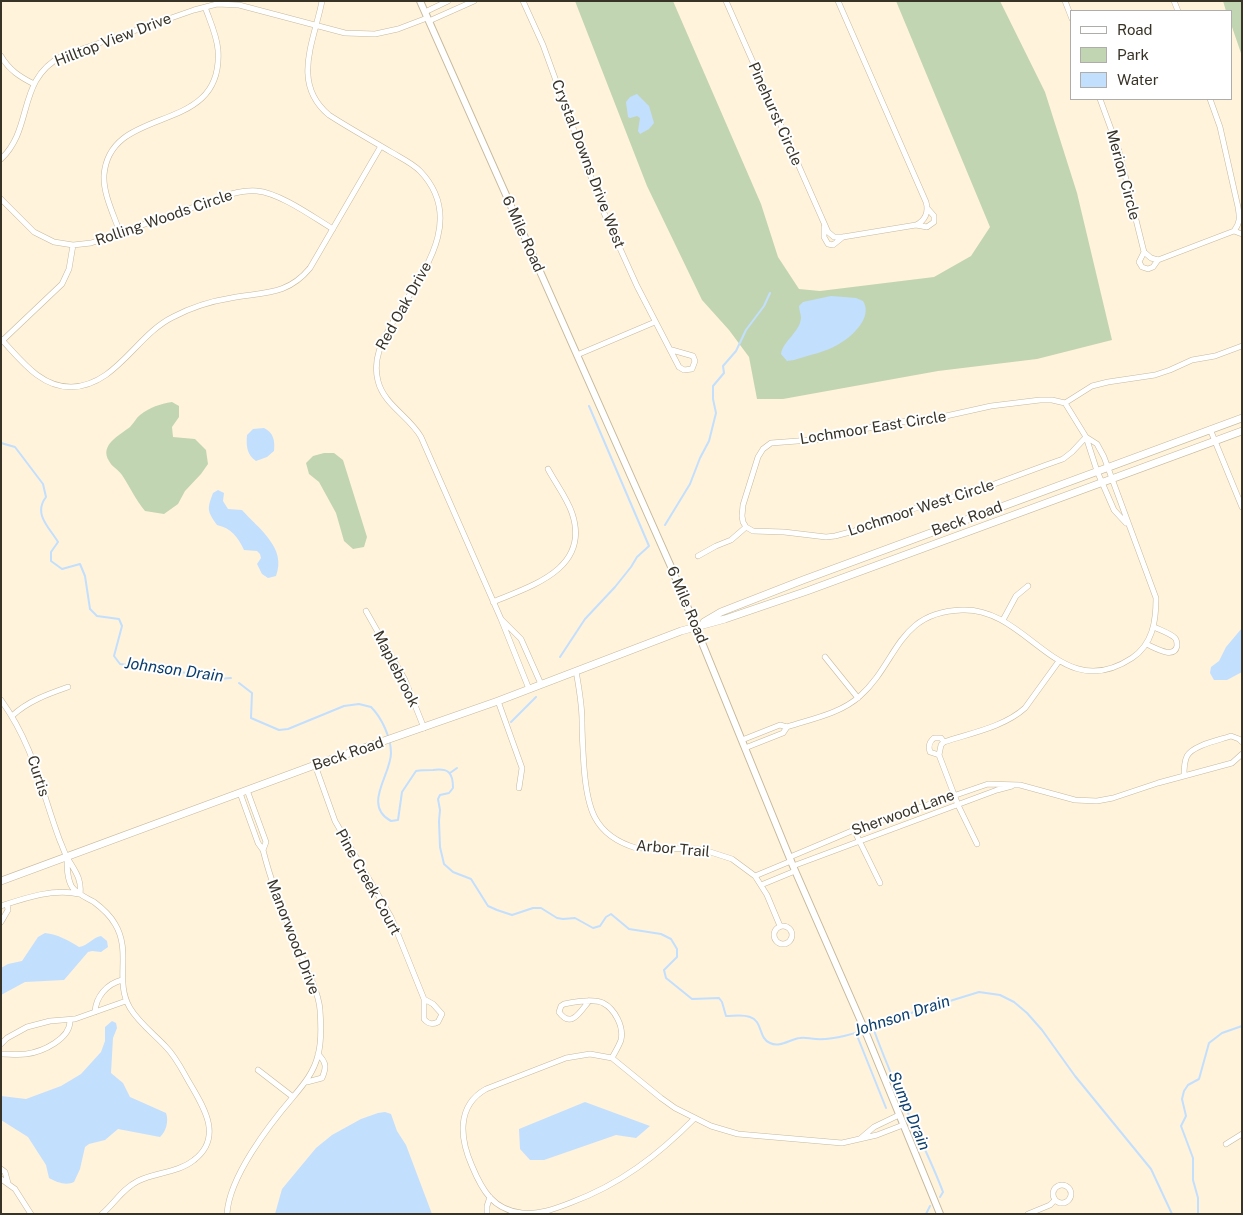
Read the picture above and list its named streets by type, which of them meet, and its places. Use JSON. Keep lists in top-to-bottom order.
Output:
{
  "streets": {
    "main road": ["Beck Road"],
    "street": [
      "Hilltop View Drive",
      "Pinehurst Circle",
      "Crystal Downs Drive West",
      "Merion Circle",
      "Rolling Woods Circle",
      "6 Mile Road",
      "Red Oak Drive",
      "Lochmoor East Circle",
      "Lochmoor West Circle",
      "Maplebrook",
      "Curtis",
      "Sherwood Lane",
      "Arbor Trail",
      "Pine Creek Court",
      "Manorwood Drive"
    ]
  },
  "crossings": [
    ["Hilltop View Drive", "6 Mile Road"],
    ["Hilltop View Drive", "Red Oak Drive"],
    ["6 Mile Road", "Beck Road"],
    ["6 Mile Road", "Sherwood Lane"],
    ["Red Oak Drive", "Beck Road"],
    ["Lochmoor East Circle", "Lochmoor West Circle"],
    ["Beck Road", "Maplebrook"],
    ["Beck Road", "Curtis"],
    ["Beck Road", "Arbor Trail"],
    ["Beck Road", "Pine Creek Court"],
    ["Beck Road", "Manorwood Drive"]
  ],
  "water": ["Johnson Drain", "Sump Drain"],
  "legend": ["Road", "Park", "Water"]
}
